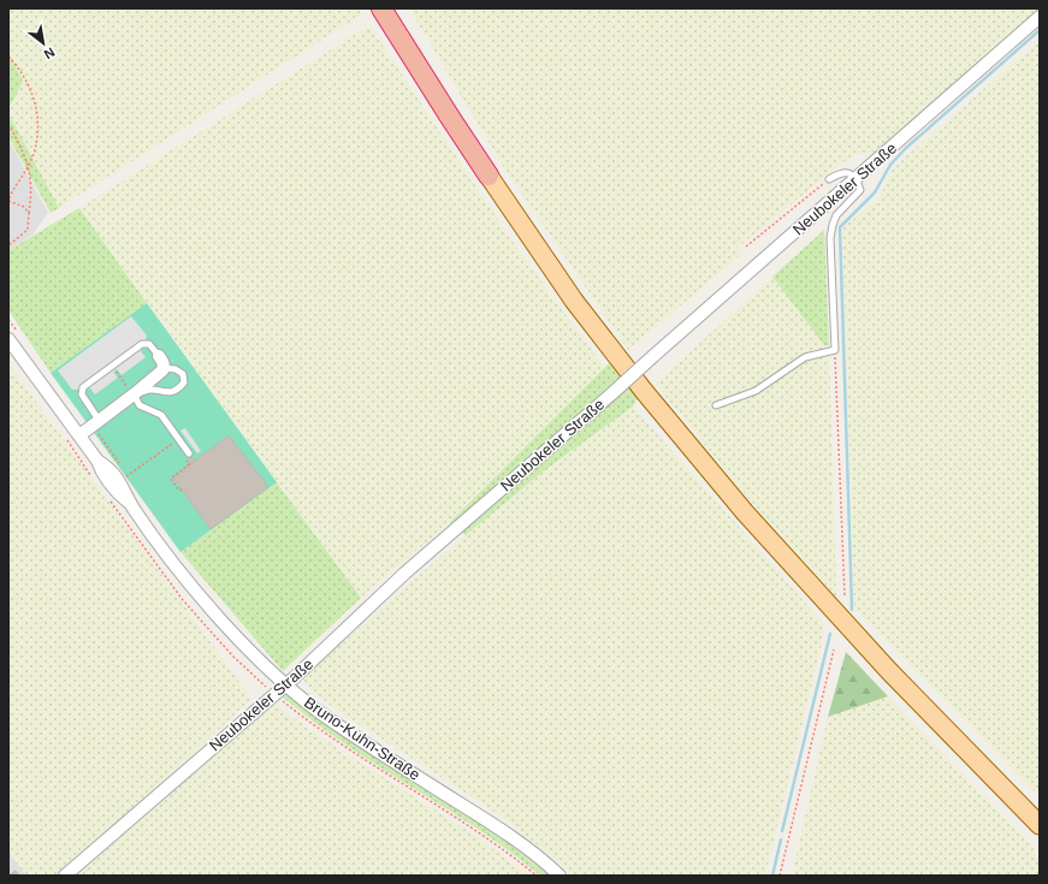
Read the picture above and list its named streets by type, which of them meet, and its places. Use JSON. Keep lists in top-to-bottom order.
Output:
{
  "streets": {
    "street": ["Neubokeler Straße", "Bruno-Kuhn-Straße"]
  },
  "crossings": [
    ["Neubokeler Straße", "Bruno-Kuhn-Straße"]
  ],
  "north": "bottom right"
}
